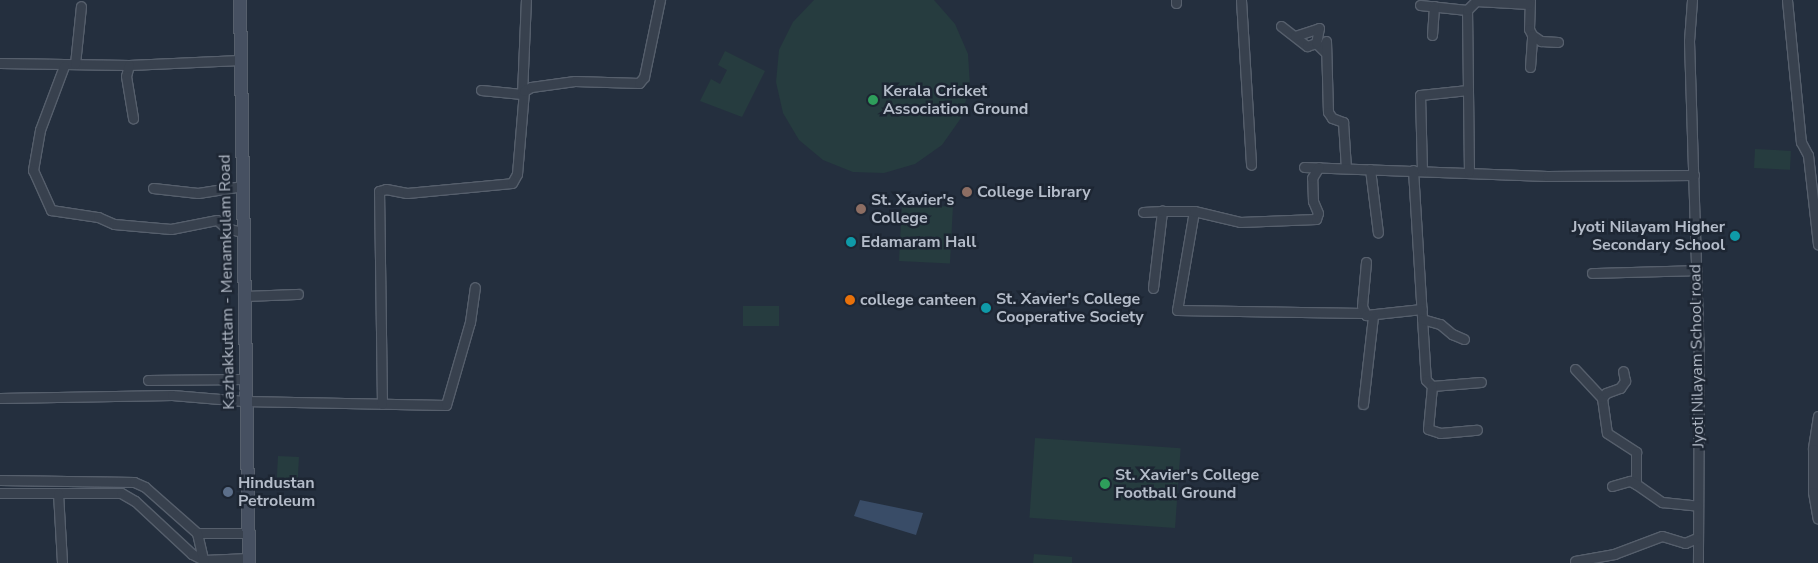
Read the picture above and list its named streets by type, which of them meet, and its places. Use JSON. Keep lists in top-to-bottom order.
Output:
{
  "streets": {
    "main road": ["Kazhakkuttam - Menamkulam Road"],
    "street": ["Jyoti Nilayam School road"]
  },
  "places": [
    "Kerala Cricket Association Ground",
    "College Library",
    "St. Xavier's College",
    "Jyoti Nilayam Higher Secondary School",
    "Edamaram Hall",
    "college canteen",
    "St. Xavier's College Cooperative Society",
    "St. Xavier's College Football Ground",
    "Hindustan Petroleum"
  ]
}
